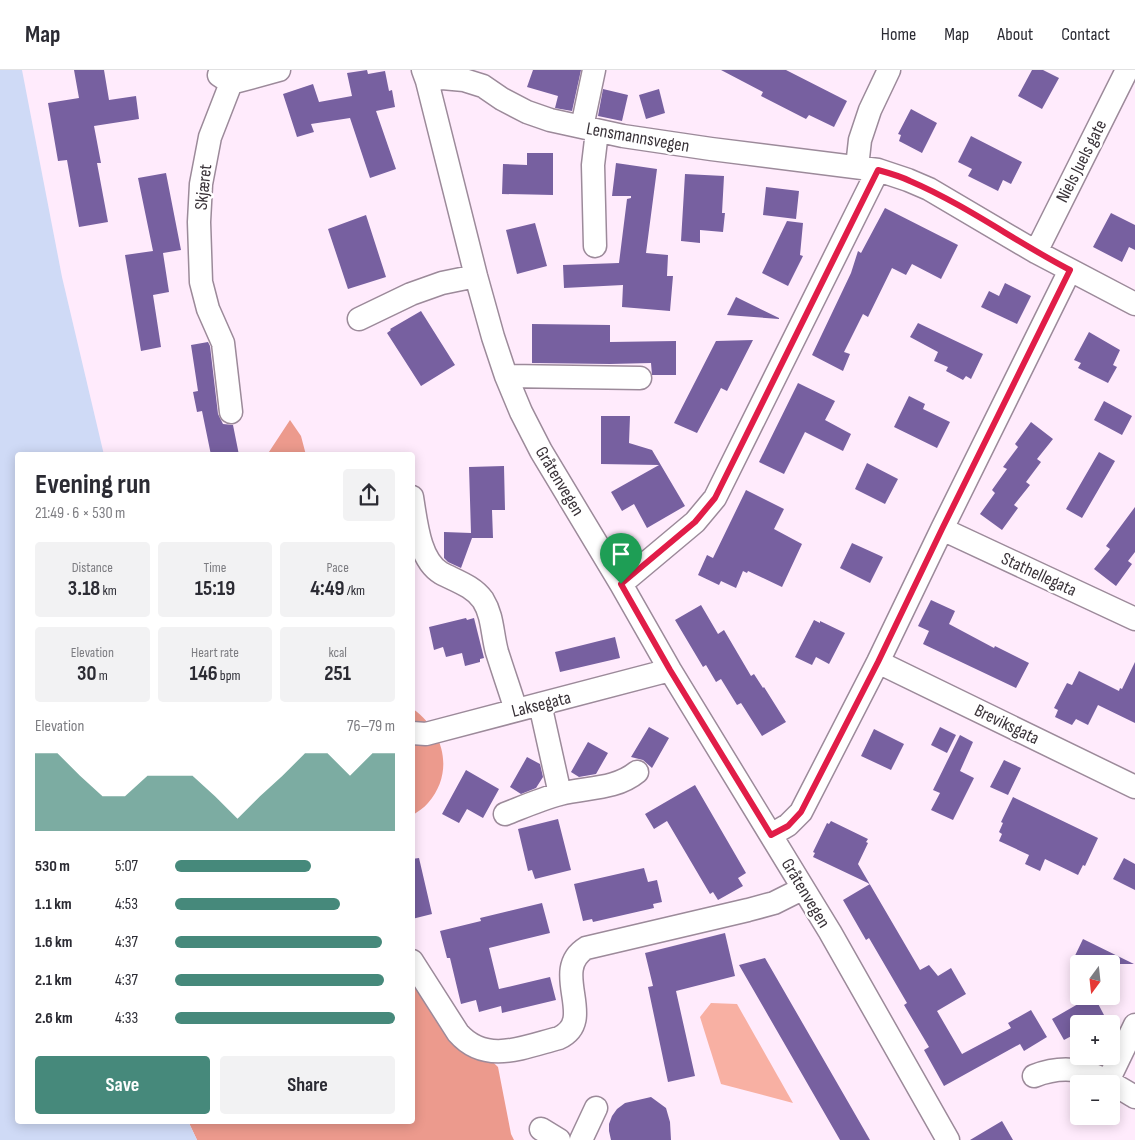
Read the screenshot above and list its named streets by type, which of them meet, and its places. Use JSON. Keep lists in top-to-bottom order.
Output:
{
  "streets": {
    "street": [
      "Lensmannsvegen",
      "Niels Juels gate",
      "Skjæret",
      "Gråtenvegen",
      "Stathellegata",
      "Laksegata",
      "Breviksgata"
    ]
  },
  "crossings": [
    ["Lensmannsvegen", "Niels Juels gate"],
    ["Lensmannsvegen", "Gråtenvegen"],
    ["Gråtenvegen", "Laksegata"]
  ],
  "north": "bottom",
  "page": {
    "header": "Map",
    "nav": [
      "Home",
      "Map",
      "About",
      "Contact"
    ],
    "heading": ["Evening run", "21:49 · 6 × 530 m"],
    "stats": [
      ["Distance", "3.18 km"],
      ["Time", "15:19"],
      ["Pace", "4:49 /km"],
      ["Elevation", "30 m"],
      ["Heart rate", "146 bpm"],
      ["kcal", "251"]
    ],
    "chart": ["Elevation", "76–79 m"],
    "list": [
      {
        "name": "530 m",
        "note": "5:07"
      },
      {
        "name": "1.1 km",
        "note": "4:53"
      },
      {
        "name": "1.6 km",
        "note": "4:37"
      },
      {
        "name": "2.1 km",
        "note": "4:37"
      },
      {
        "name": "2.6 km",
        "note": "4:33"
      }
    ],
    "map_buttons": ["+", "−"],
    "buttons": ["Save", "Share"]
  }
}
